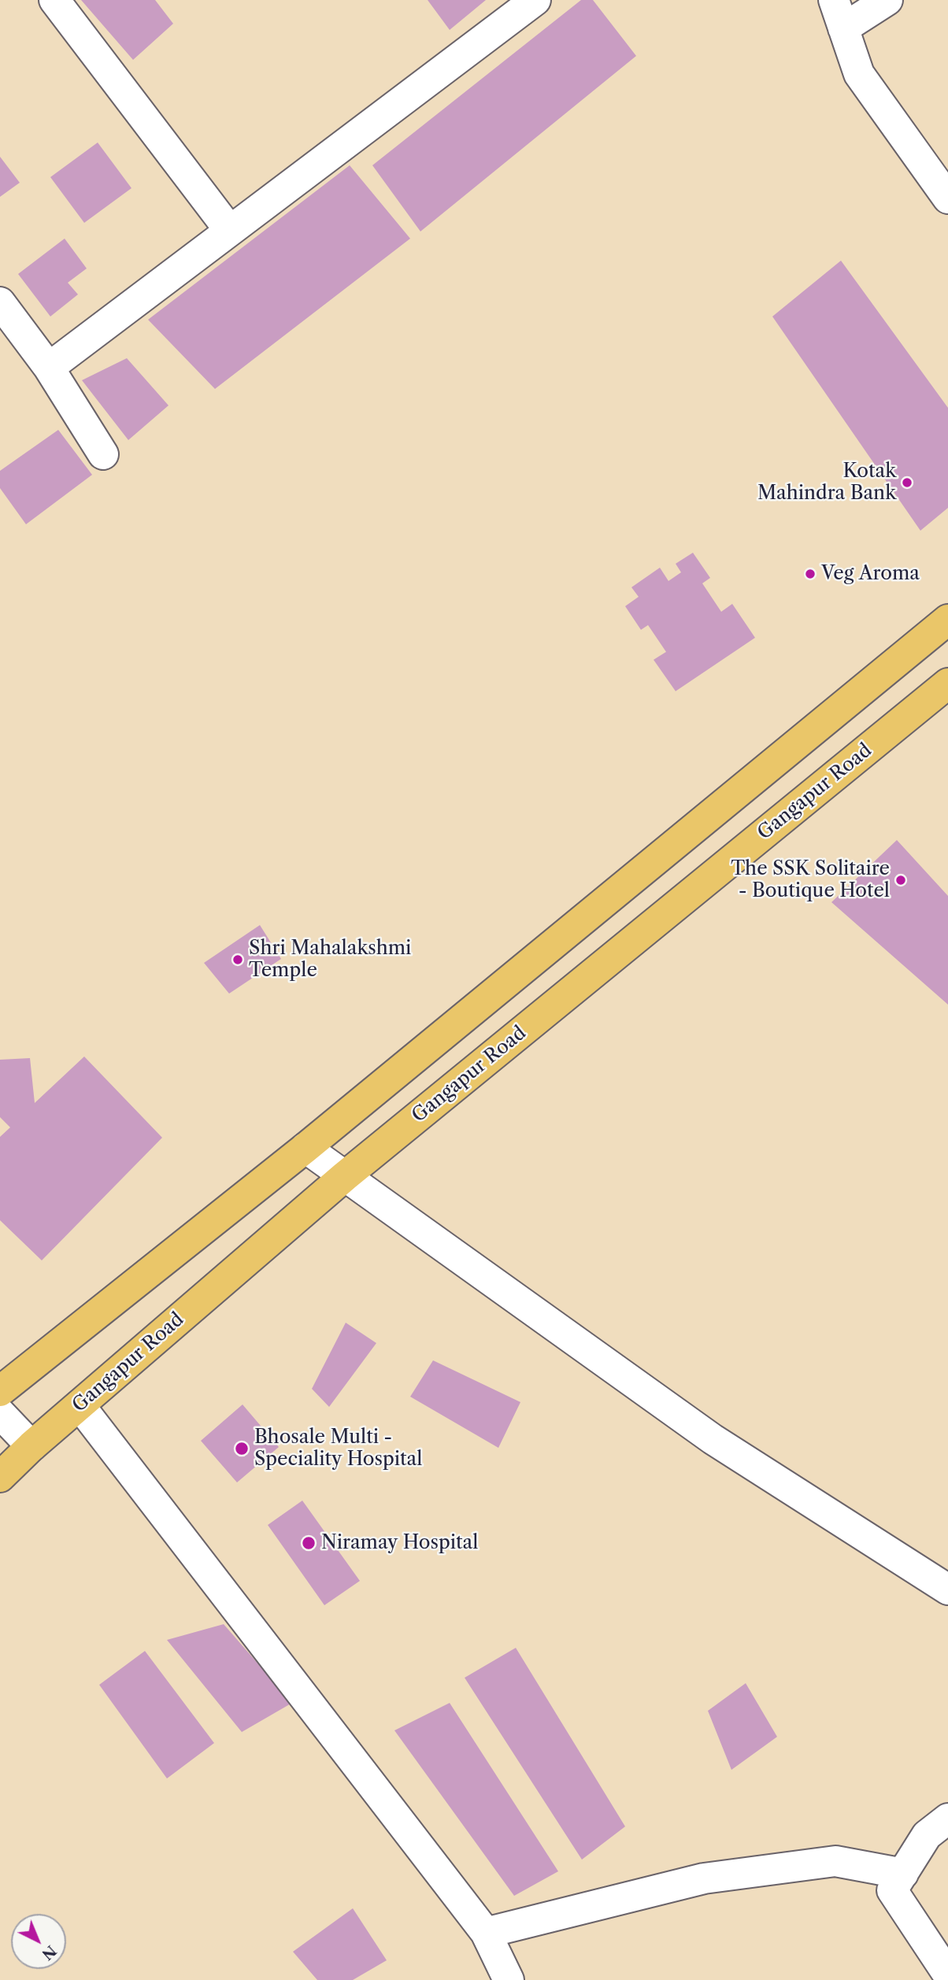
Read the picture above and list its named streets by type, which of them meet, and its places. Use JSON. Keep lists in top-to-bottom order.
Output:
{
  "streets": {
    "main road": ["Gangapur Road"]
  },
  "places": [
    "Kotak Mahindra Bank",
    "Veg Aroma",
    "The SSK Solitaire - Boutique Hotel",
    "Shri Mahalakshmi Temple",
    "Bhosale Multi - Speciality Hospital",
    "Niramay Hospital"
  ],
  "north": "bottom right"
}
